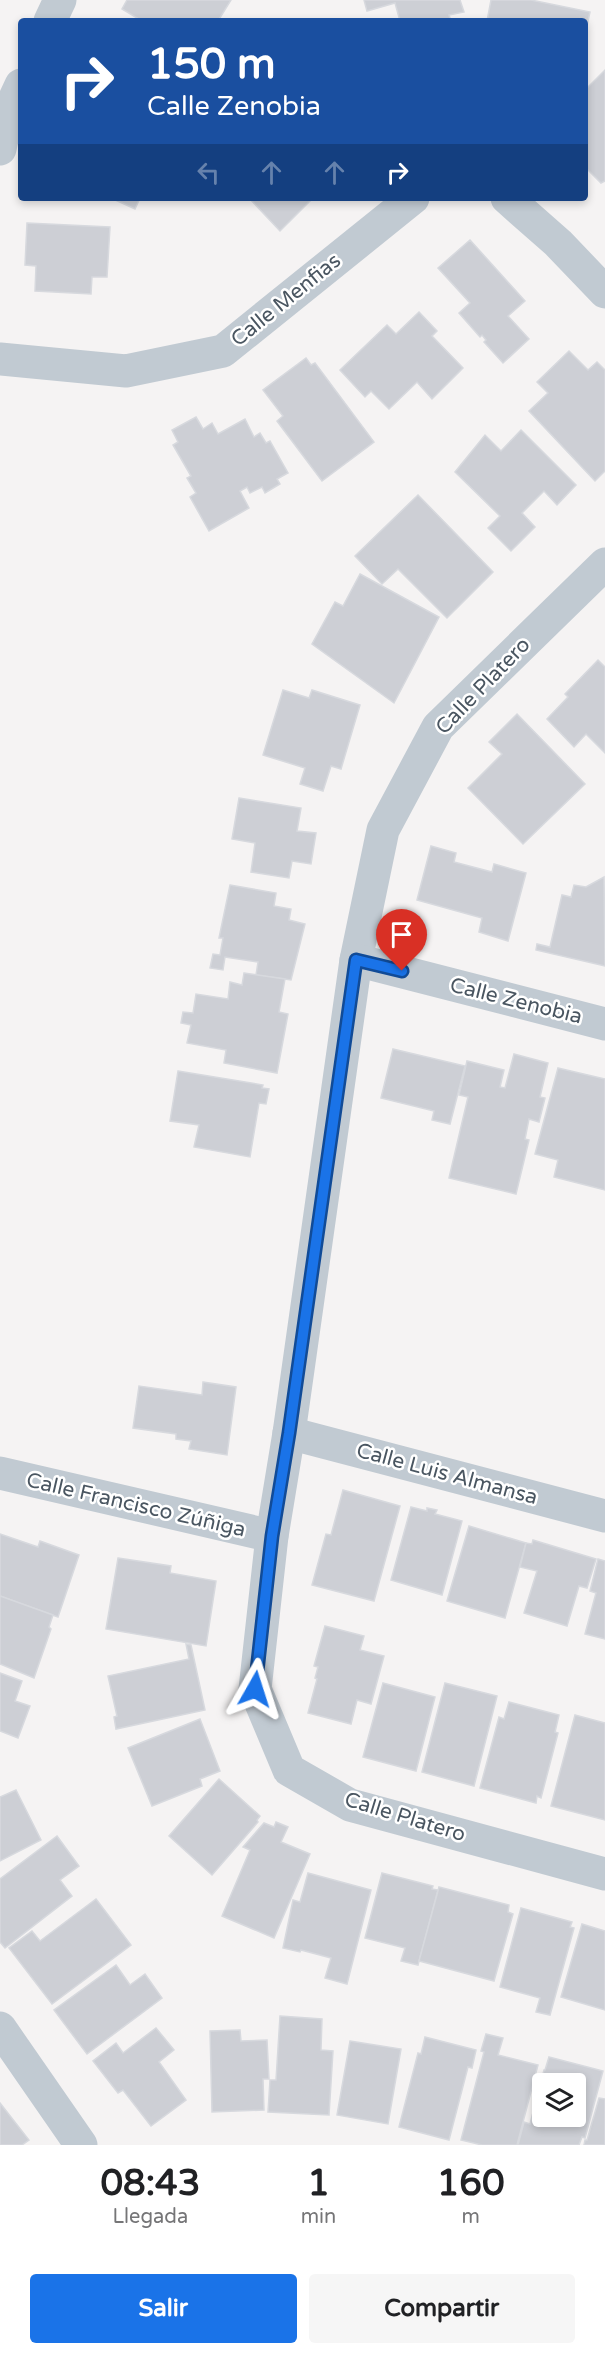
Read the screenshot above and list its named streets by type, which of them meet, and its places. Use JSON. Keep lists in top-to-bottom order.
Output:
{
  "streets": {
    "street": [
      "Calle Menfias",
      "Calle Platero",
      "Calle Zenobia",
      "Calle Luis Almansa",
      "Calle Francisco Zúñiga"
    ]
  },
  "crossings": [
    ["Calle Platero", "Calle Zenobia"],
    ["Calle Platero", "Calle Luis Almansa"],
    ["Calle Platero", "Calle Francisco Zúñiga"]
  ],
  "page": {
    "turn": ["150 m", "Calle Zenobia"],
    "eta": [
      "08:43",
      "Llegada",
      "1",
      "min",
      "160",
      "m"
    ],
    "buttons": ["Salir", "Compartir"]
  }
}
